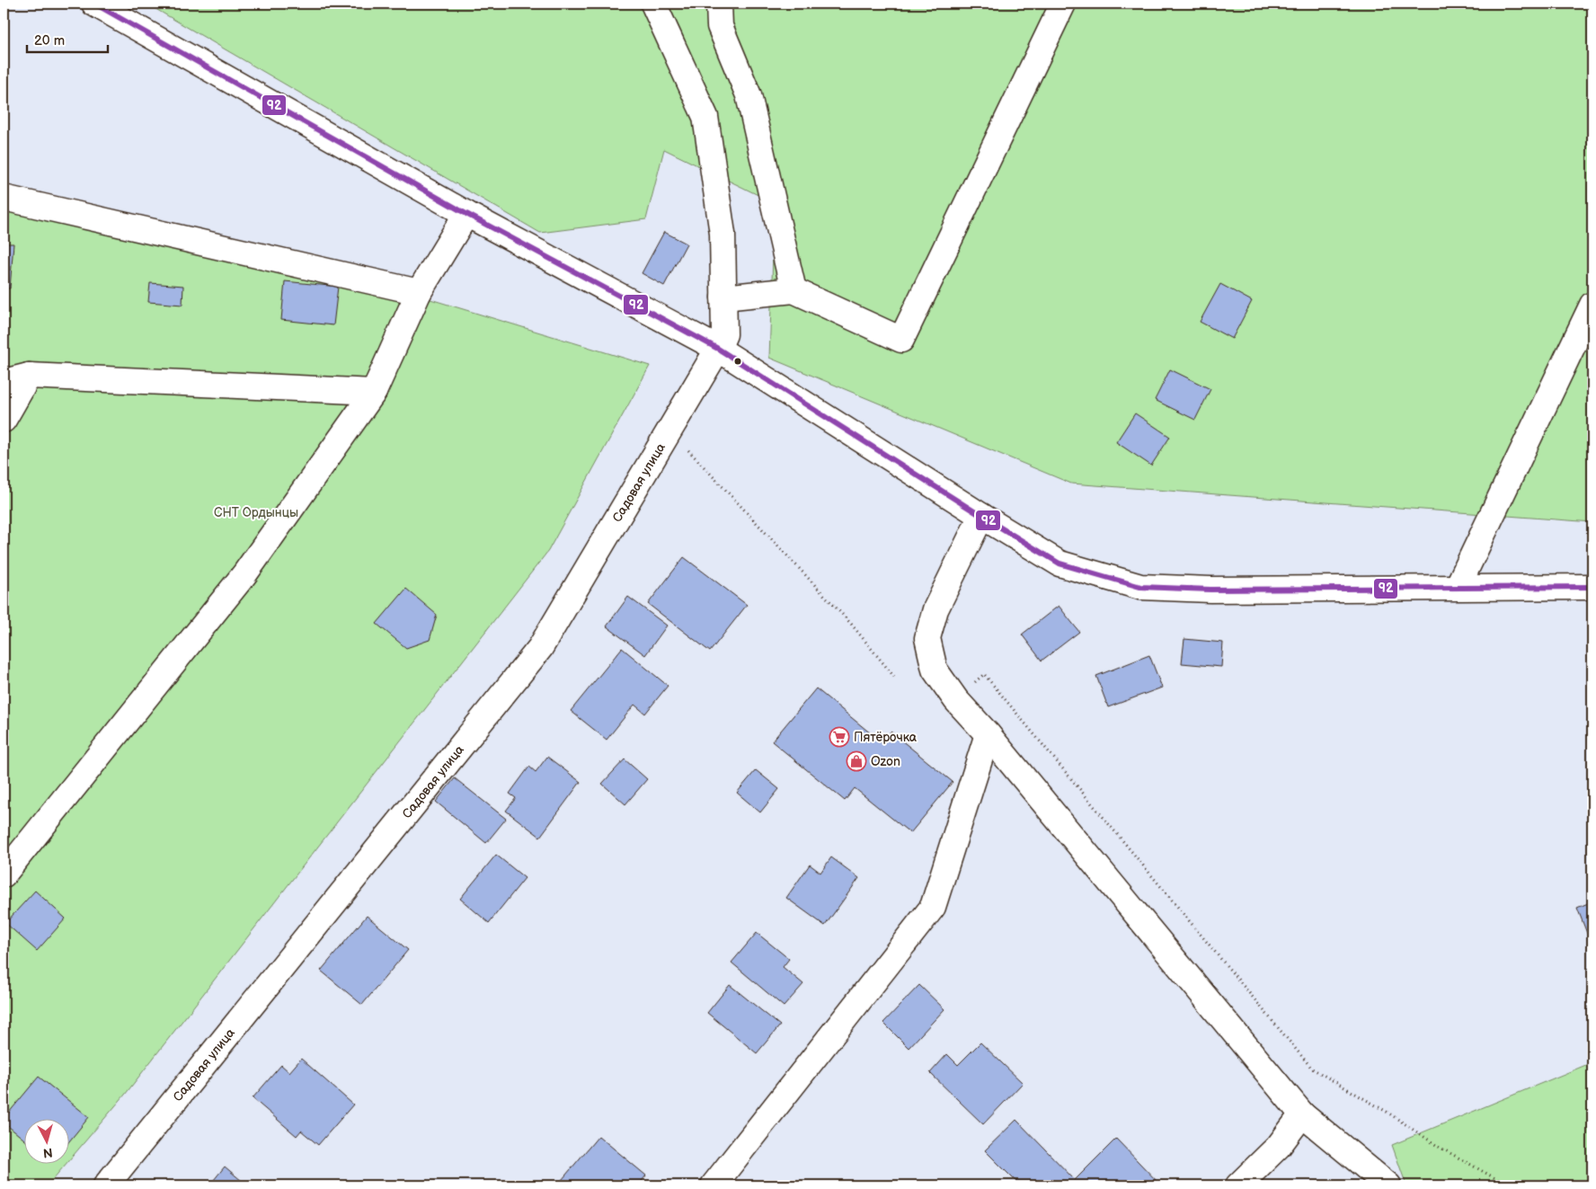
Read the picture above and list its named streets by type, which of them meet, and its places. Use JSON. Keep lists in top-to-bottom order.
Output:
{
  "streets": {
    "street": ["Садовая улица"]
  },
  "parks": ["СНТ Ордынцы"],
  "places": {
    "supermarket": ["Пятёрочка"],
    "shop": ["Ozon"]
  },
  "lines": ["transit line 92"],
  "scale_bar": "20 m",
  "north": "bottom"
}
